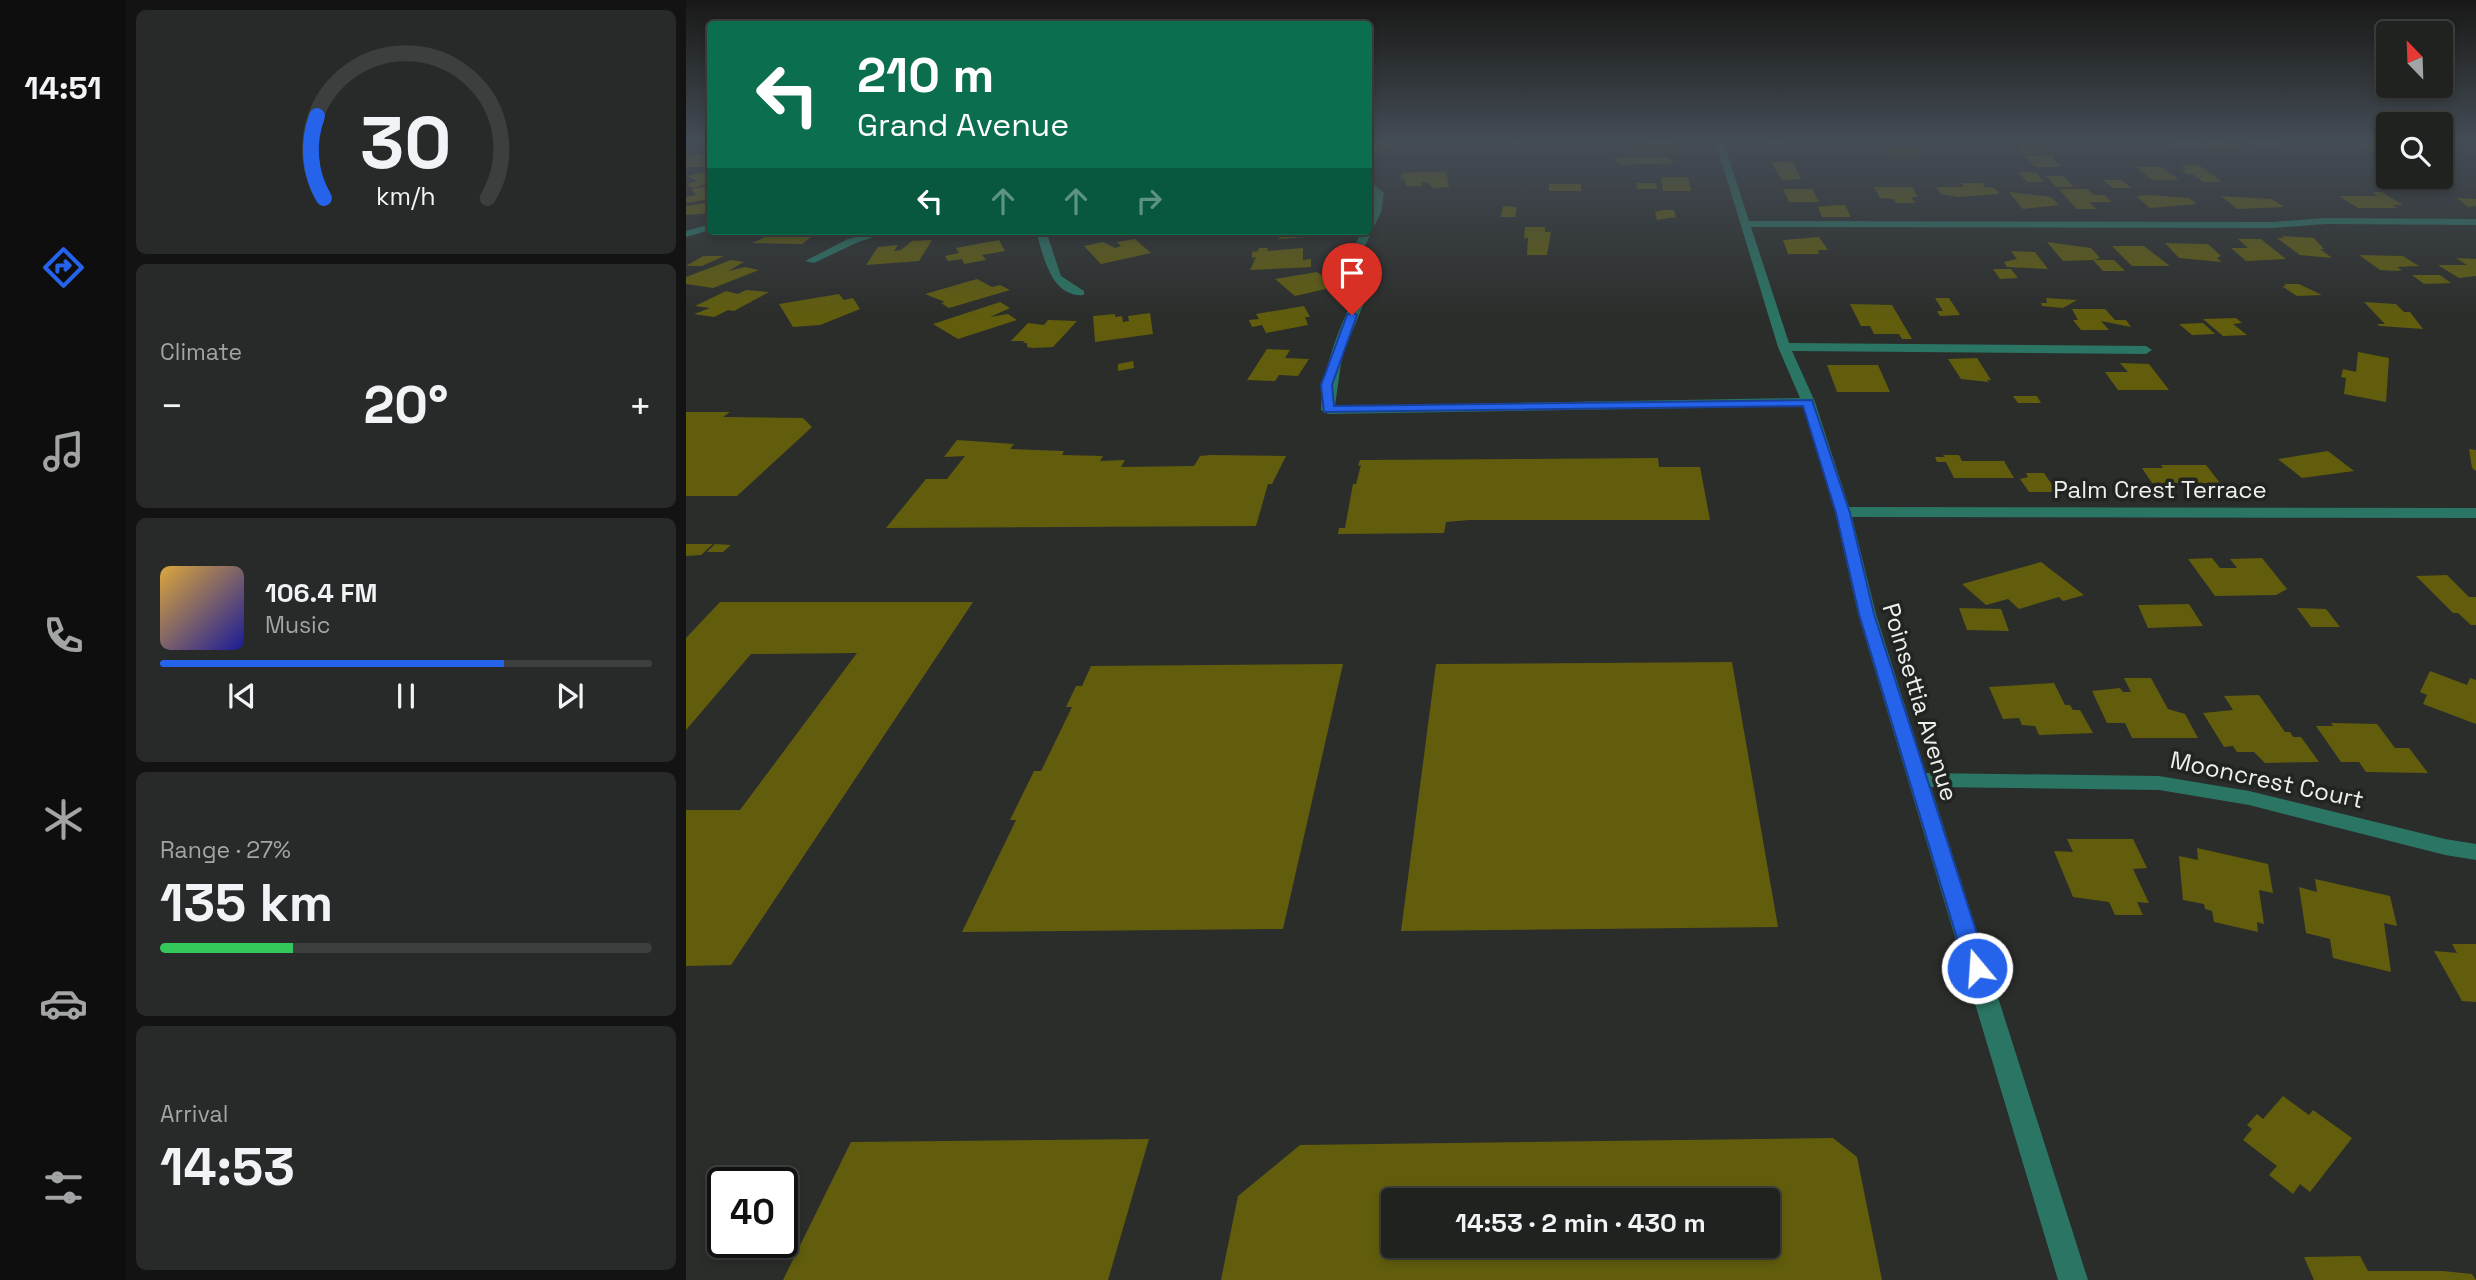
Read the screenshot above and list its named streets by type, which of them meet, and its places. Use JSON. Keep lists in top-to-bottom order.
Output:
{
  "streets": {
    "street": ["Palm Crest Terrace", "Poinsettia Avenue", "Mooncrest Court"]
  },
  "crossings": [
    ["Palm Crest Terrace", "Poinsettia Avenue"],
    ["Poinsettia Avenue", "Mooncrest Court"]
  ],
  "north": "top left",
  "page": {
    "tabs": "14:51",
    "turn": ["210 m", "Grand Avenue"],
    "tile": [
      "Climate",
      ["Range · 27%", "135 km"],
      ["Arrival", "14:53"]
    ],
    "heat": ["−", "20°", "+"],
    "song": ["106.4 FM", "Music"],
    "limit": "40",
    "trip": "14:53 · 2 min · 430 m",
    "gauge": ["30", "km/h"]
  }
}
